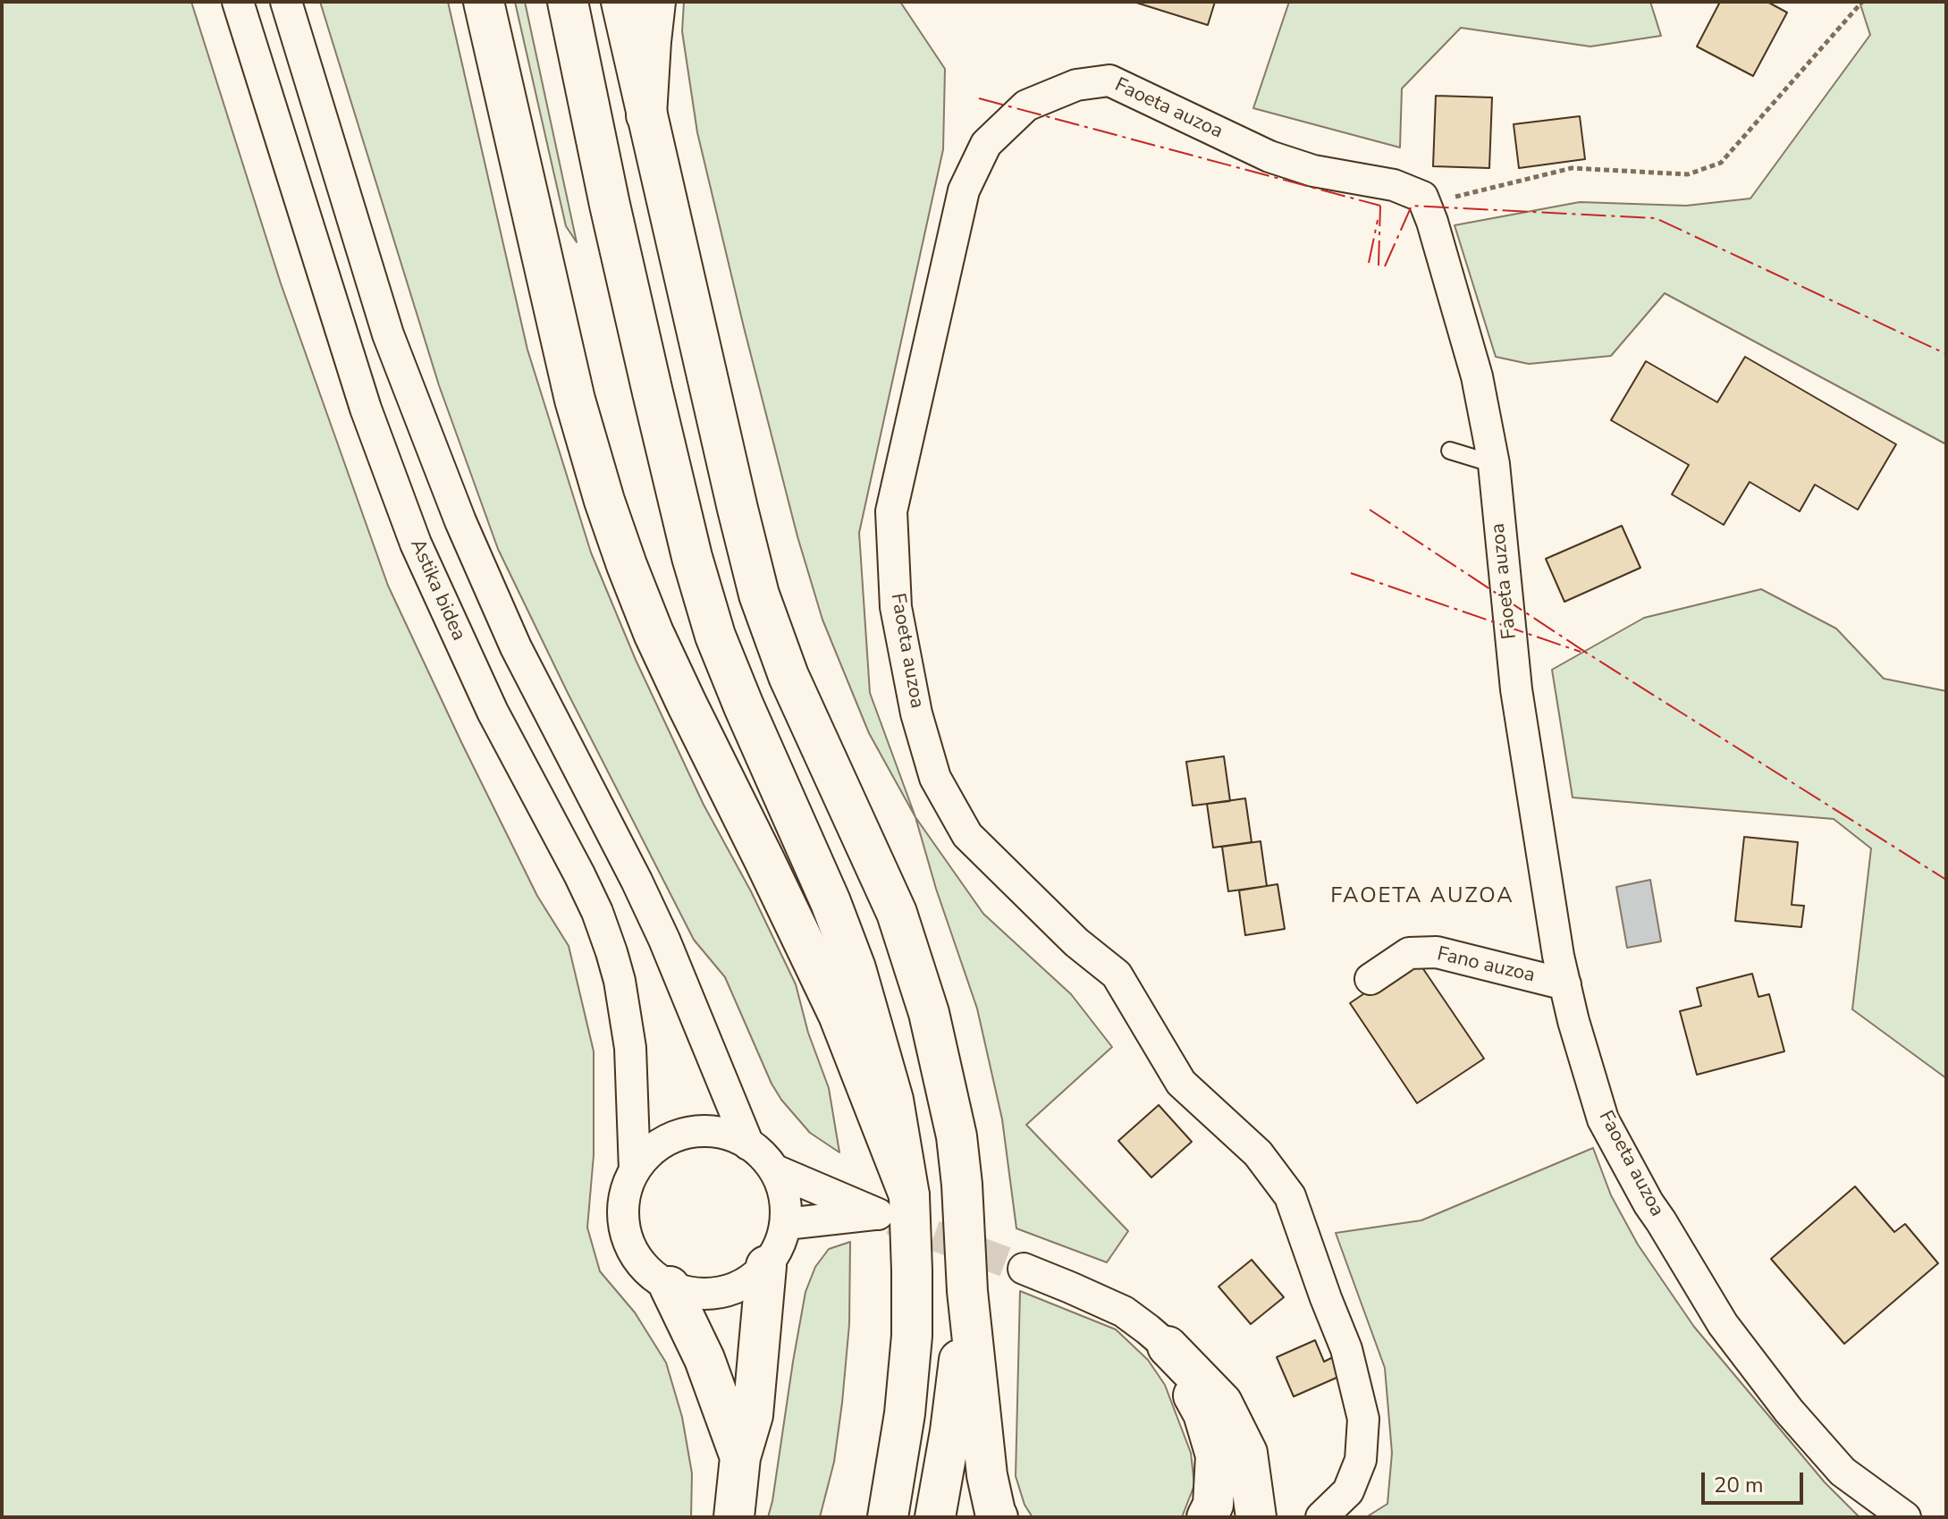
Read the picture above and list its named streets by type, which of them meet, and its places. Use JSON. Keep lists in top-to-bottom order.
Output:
{
  "streets": {
    "street": ["Faoeta auzoa", "Astika bidea", "Fano auzoa"]
  },
  "crossings": [
    ["Faoeta auzoa", "Fano auzoa"]
  ],
  "districts": ["FAOETA AUZOA"],
  "scale_bar": "20 m"
}
